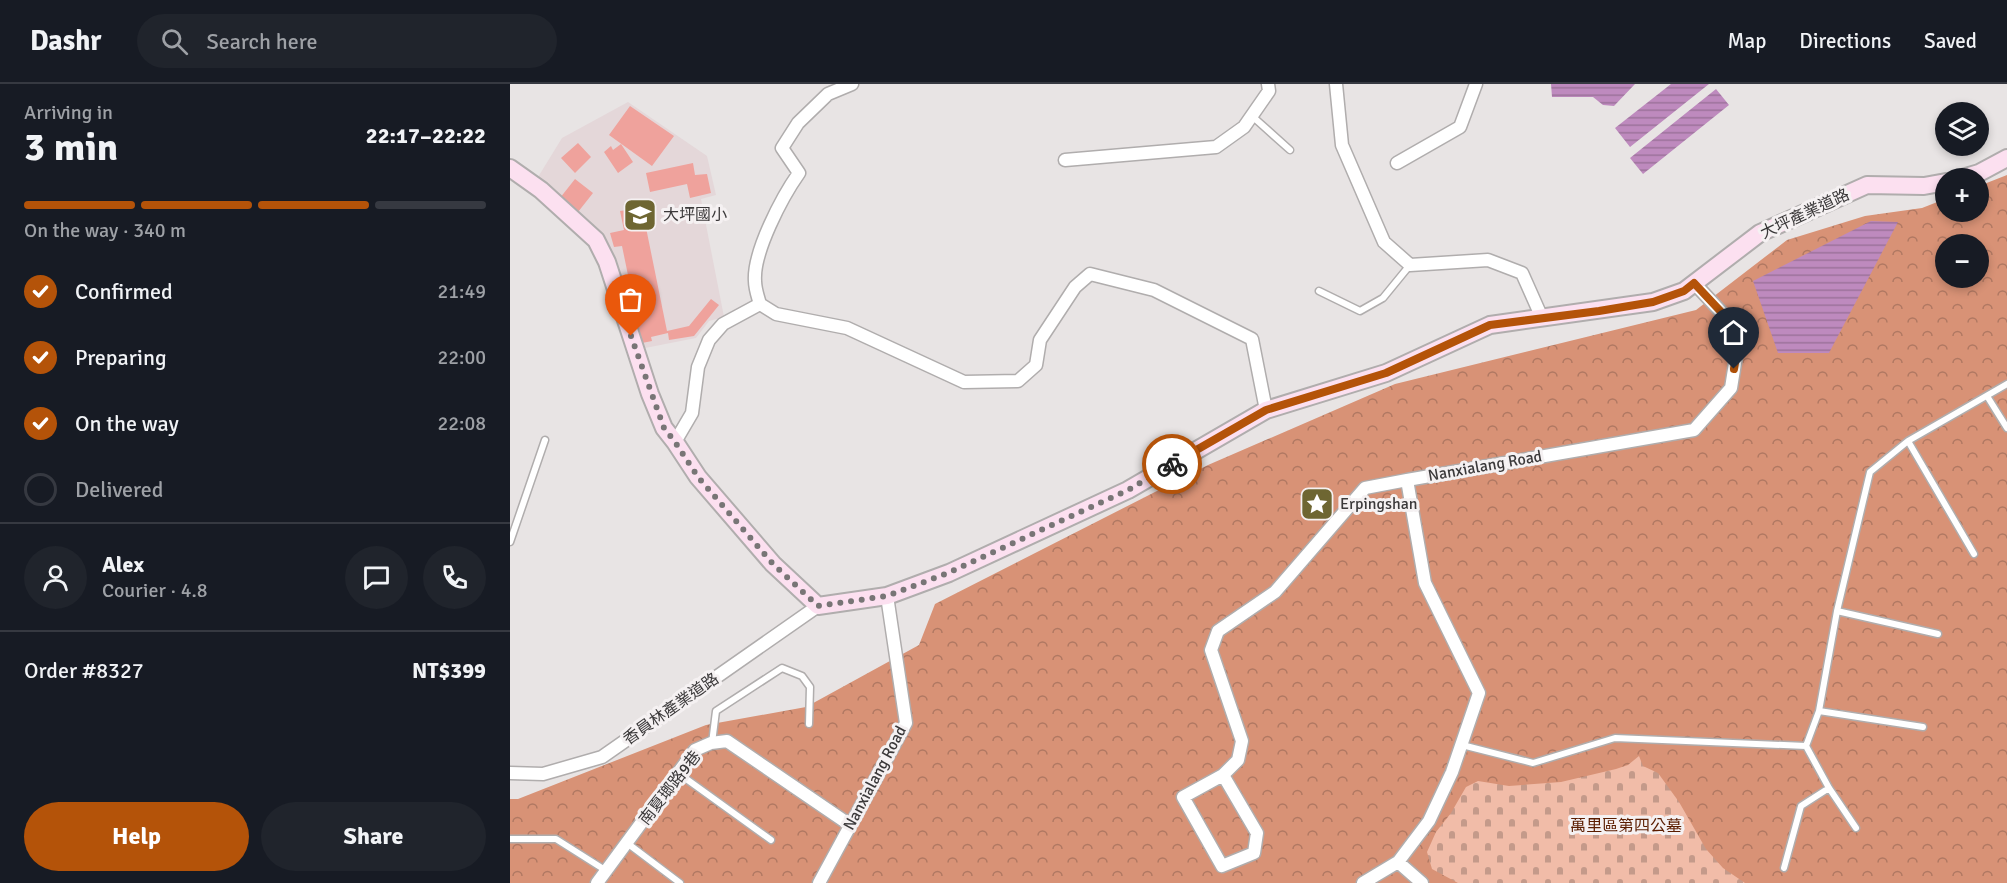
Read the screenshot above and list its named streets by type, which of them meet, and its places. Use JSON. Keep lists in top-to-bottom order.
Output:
{
  "streets": {
    "street": [
      "大坪產業道路",
      "Nanxialang Road",
      "香員林產業道路",
      "南夏瑯路9巷"
    ]
  },
  "crossings": [
    ["大坪產業道路", "Nanxialang Road"],
    ["大坪產業道路", "香員林產業道路"],
    ["Nanxialang Road", "南夏瑯路9巷"]
  ],
  "parks": ["萬里區第四公墓"],
  "places": {
    "school or university": ["大坪國小"],
    "place": ["Erpingshan"]
  },
  "page": {
    "header": "Dashr",
    "search": "Search here",
    "nav": ["Map", "Directions", "Saved"],
    "heading": ["3 min", "Arriving in", "22:17–22:22"],
    "panel": [
      "Alex",
      "Courier · 4.8",
      "Order #8327",
      "NT$399"
    ],
    "map_buttons": ["+", "−"],
    "bar": "On the way · 340 m",
    "list": [
      ["Confirmed", "21:49"],
      ["Preparing", "22:00"],
      ["On the way", "22:08"],
      "Delivered"
    ],
    "buttons": ["Help", "Share"]
  }
}
